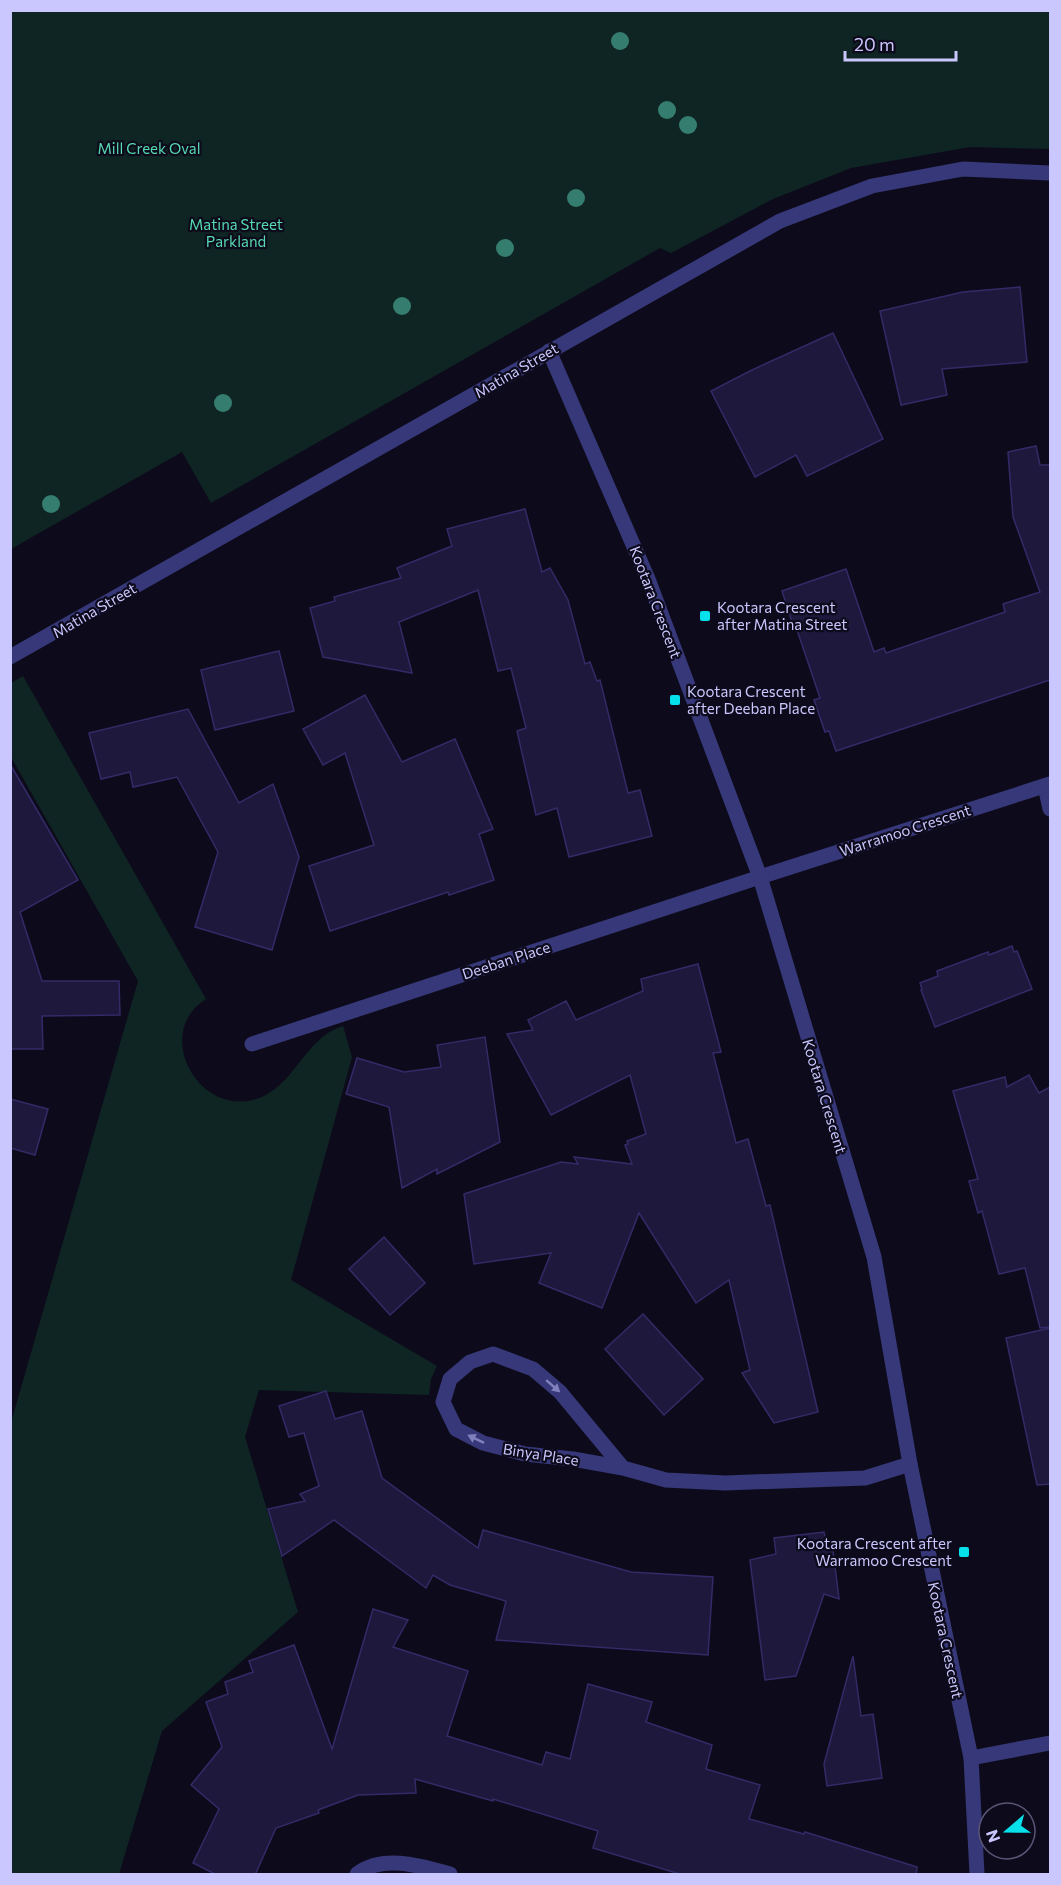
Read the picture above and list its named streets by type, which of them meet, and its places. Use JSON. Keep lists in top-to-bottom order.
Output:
{
  "streets": {
    "street": [
      "Matina Street",
      "Kootara Crescent",
      "Warramoo Crescent",
      "Deeban Place",
      "Binya Place"
    ]
  },
  "crossings": [
    ["Matina Street", "Kootara Crescent"],
    ["Kootara Crescent", "Warramoo Crescent"],
    ["Kootara Crescent", "Deeban Place"],
    ["Kootara Crescent", "Binya Place"],
    ["Warramoo Crescent", "Deeban Place"]
  ],
  "parks": ["Mill Creek Oval", "Matina Street Parkland"],
  "places": {
    "transit": ["Kootara Crescent after Matina Street", "Kootara Crescent after Deeban Place", "Kootara Crescent after Warramoo Crescent"]
  },
  "scale_bar": "20 m",
  "north": "left"
}
